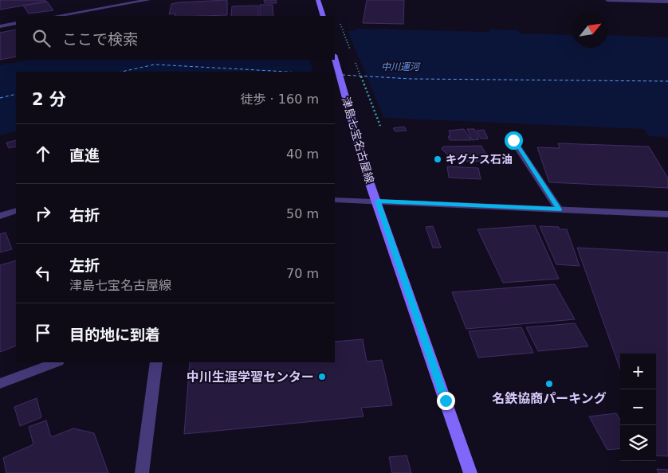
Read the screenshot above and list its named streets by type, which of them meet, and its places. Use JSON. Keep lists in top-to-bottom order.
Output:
{
  "streets": {
    "main road": ["津島七宝名古屋線"]
  },
  "water": ["中川運河"],
  "places": ["キグナス石油", "中川生涯学習センター", "名鉄協商パーキング"],
  "north": "top right",
  "page": {
    "search": "ここで検索",
    "heading": ["2 分", "徒歩 · 160 m"],
    "list": [
      ["直進", "40 m"],
      ["右折", "50 m"],
      ["左折", "津島七宝名古屋線", "70 m"],
      "目的地に到着"
    ],
    "map_buttons": ["+", "−"]
  }
}
